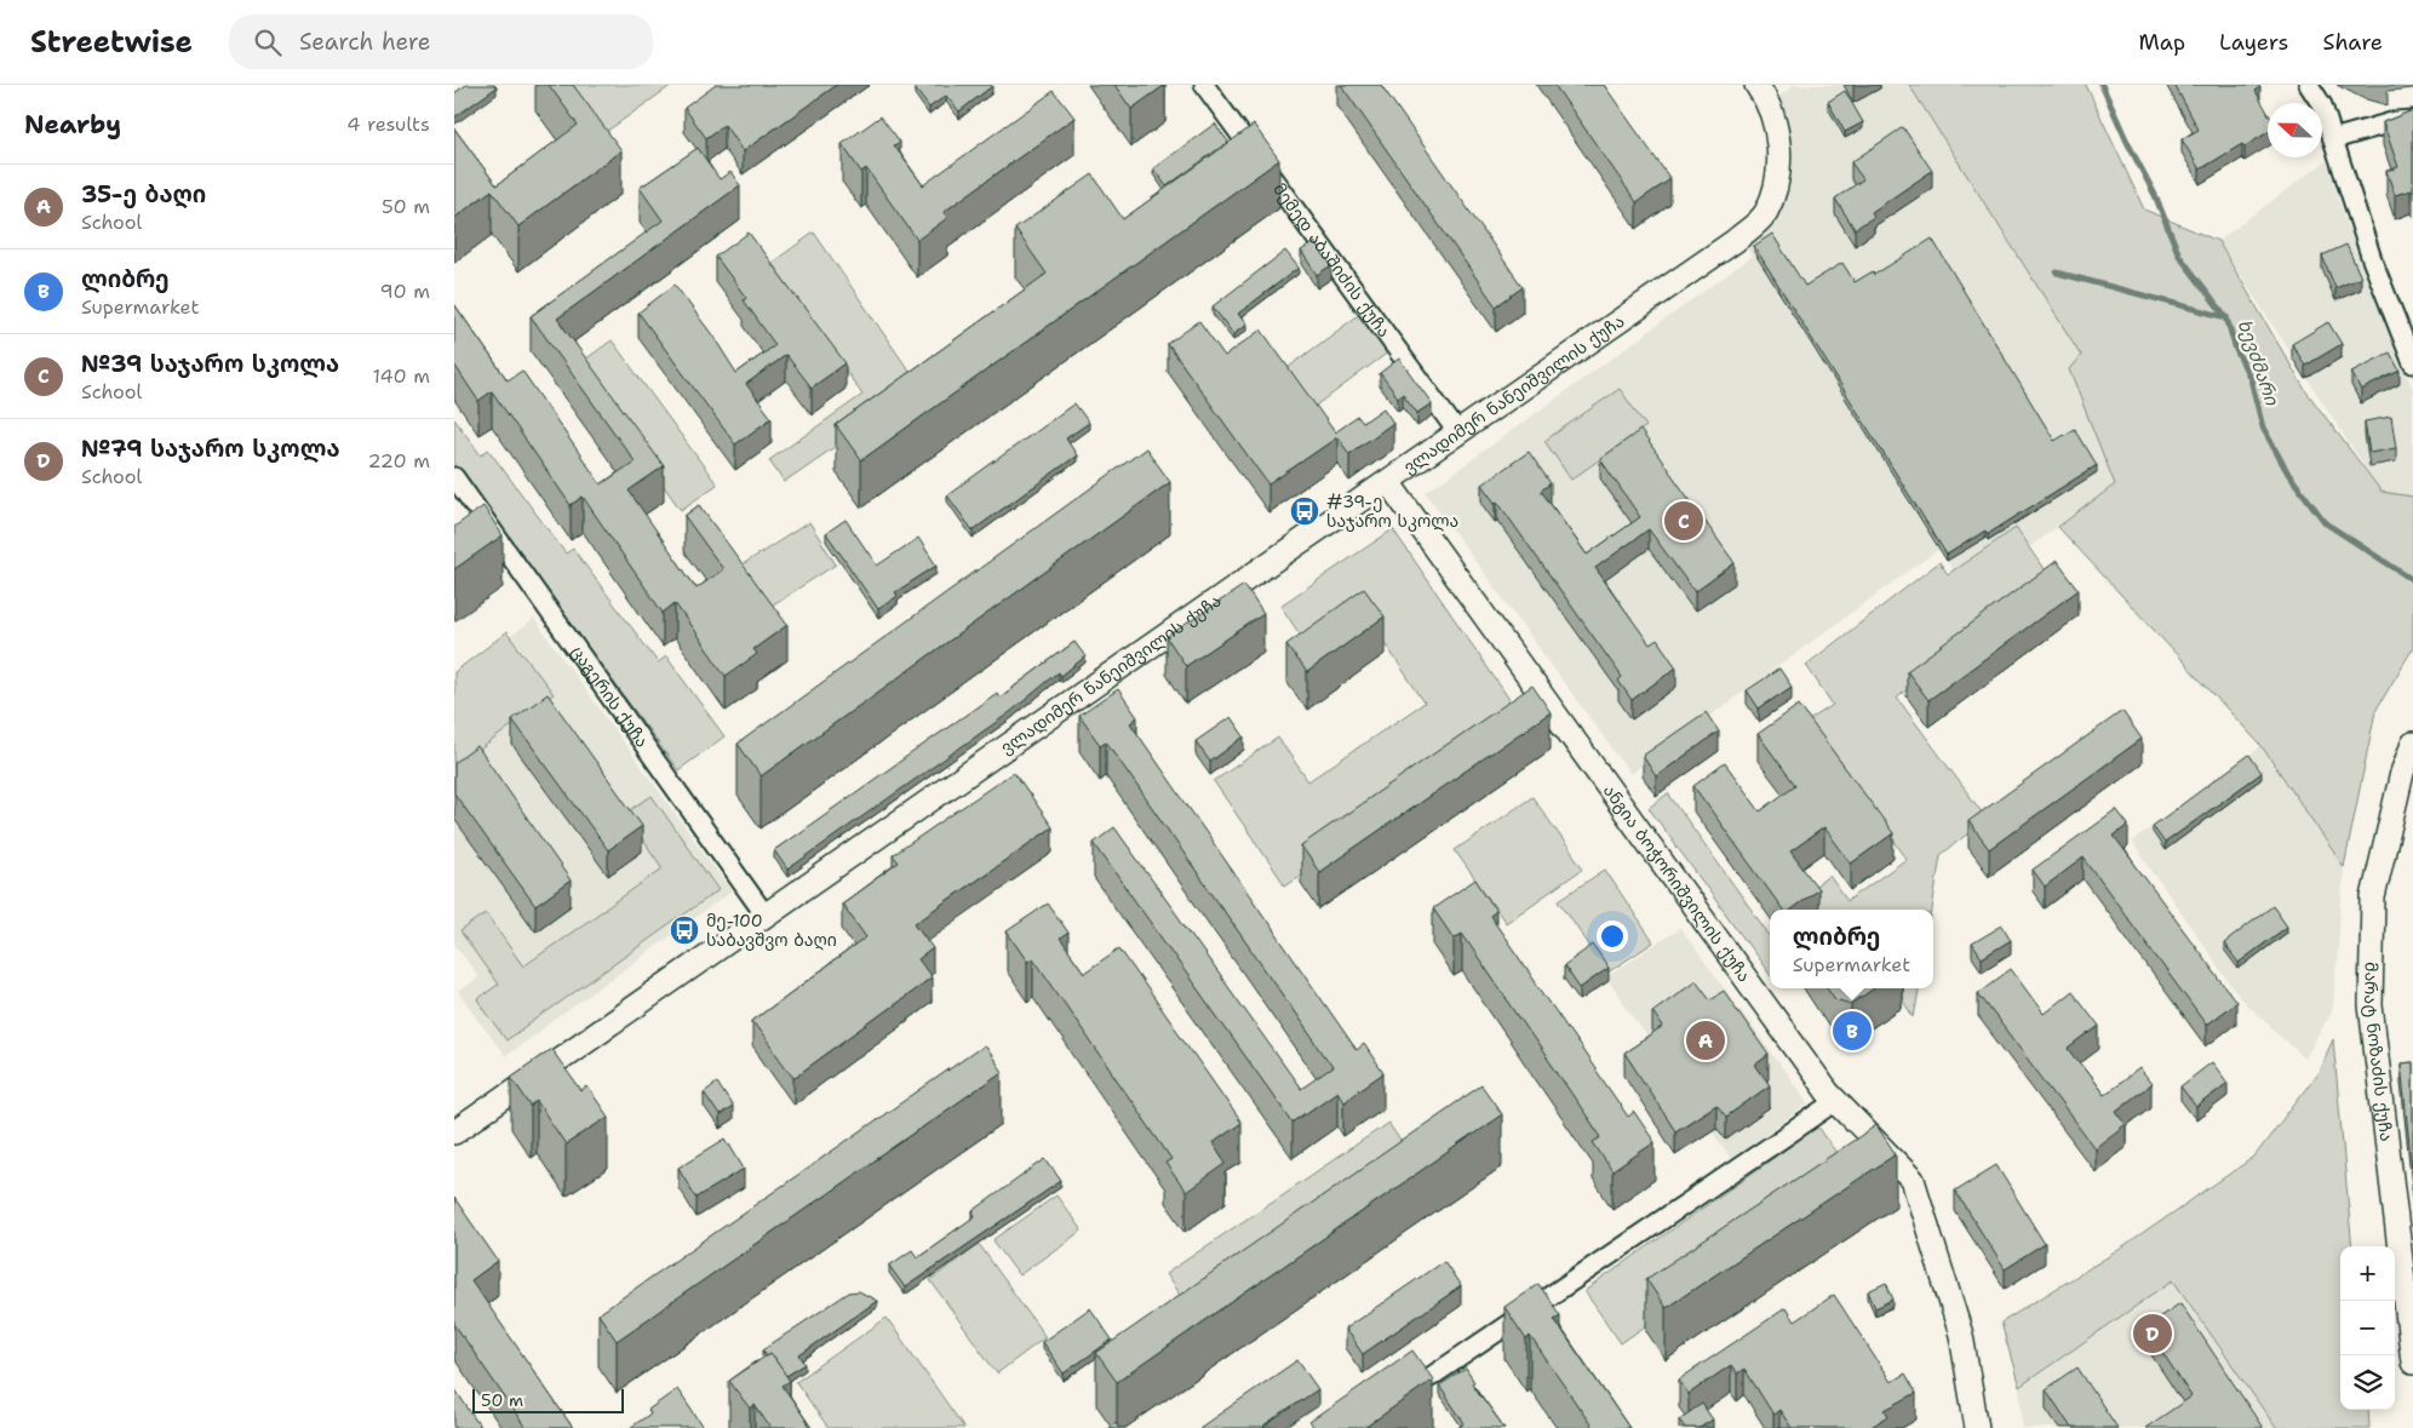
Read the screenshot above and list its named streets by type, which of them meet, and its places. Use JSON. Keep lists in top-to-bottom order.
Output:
{
  "streets": {
    "street": [
      "მემედ აბაშიძის ქუჩა",
      "ვლადიმერ ნანეიშვილის ქუჩა",
      "ცაგერის ქუჩა",
      "ანგია ბოჭორიშვილის ქუჩა",
      "მარატ ნოზაძის ქუჩა"
    ]
  },
  "crossings": [
    ["მემედ აბაშიძის ქუჩა", "ვლადიმერ ნანეიშვილის ქუჩა"],
    ["ვლადიმერ ნანეიშვილის ქუჩა", "ცაგერის ქუჩა"],
    ["ვლადიმერ ნანეიშვილის ქუჩა", "ანგია ბოჭორიშვილის ქუჩა"]
  ],
  "water": ["ხევძმარი"],
  "places": {
    "bus stop": ["#39-ე საჯარო სკოლა", "მე-100 საბავშვო ბაღი"]
  },
  "scale_bar": "50 m",
  "north": "left",
  "page": {
    "header": "Streetwise",
    "search": "Search here",
    "nav": ["Map", "Layers", "Share"],
    "heading": ["Nearby", "4 results"],
    "list": [
      {
        "mark": "A",
        "name": "35-ე ბაღი",
        "note": "School",
        "value": "50 m"
      },
      {
        "mark": "B",
        "name": "ლიბრე",
        "note": "Supermarket",
        "value": "90 m"
      },
      {
        "mark": "C",
        "name": "№39 საჯარო სკოლა",
        "note": "School",
        "value": "140 m"
      },
      {
        "mark": "D",
        "name": "№79 საჯარო სკოლა",
        "note": "School",
        "value": "220 m"
      }
    ],
    "pins": [
      "C",
      "B",
      "A",
      "D"
    ],
    "popup": ["ლიბრე", "Supermarket"],
    "map_buttons": ["+", "−"],
    "scale": "50 m"
  }
}
